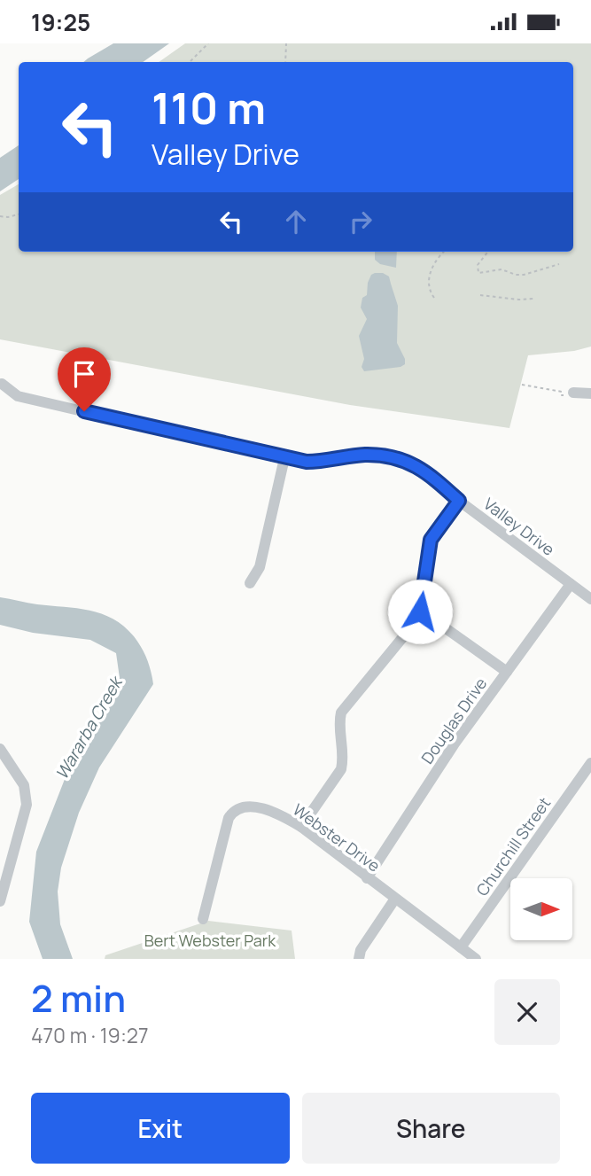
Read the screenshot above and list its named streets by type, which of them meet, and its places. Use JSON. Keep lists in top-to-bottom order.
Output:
{
  "streets": {
    "street": [
      "Valley Drive",
      "Douglas Drive",
      "Webster Drive",
      "Churchill Street"
    ]
  },
  "crossings": [
    ["Valley Drive", "Douglas Drive"],
    ["Douglas Drive", "Webster Drive"],
    ["Webster Drive", "Churchill Street"]
  ],
  "water": ["Wararba Creek"],
  "parks": ["Bert Webster Park"],
  "north": "right",
  "page": {
    "status": "19:25",
    "turn": ["110 m", "Valley Drive"],
    "heading": ["2 min", "470 m · 19:27"],
    "buttons": ["Exit", "Share"]
  }
}
